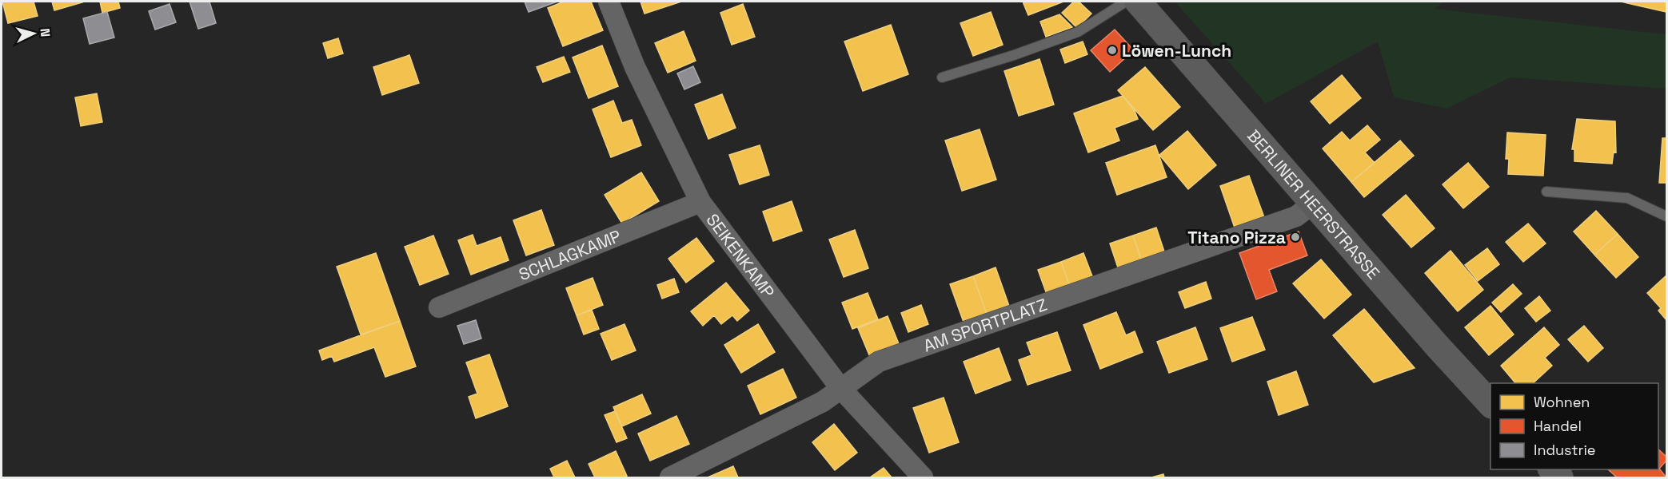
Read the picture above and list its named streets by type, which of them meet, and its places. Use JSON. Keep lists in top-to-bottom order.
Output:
{
  "streets": {
    "main road": ["BERLINER HEERSTRASSE"],
    "street": ["SCHLAGKAMP", "SEIKENKAMP", "AM SPORTPLATZ"]
  },
  "crossings": [
    ["BERLINER HEERSTRASSE", "AM SPORTPLATZ"],
    ["SCHLAGKAMP", "SEIKENKAMP"],
    ["SEIKENKAMP", "AM SPORTPLATZ"]
  ],
  "places": ["Löwen-Lunch", "Titano Pizza"],
  "legend": ["Wohnen", "Handel", "Industrie"],
  "north": "right"
}
